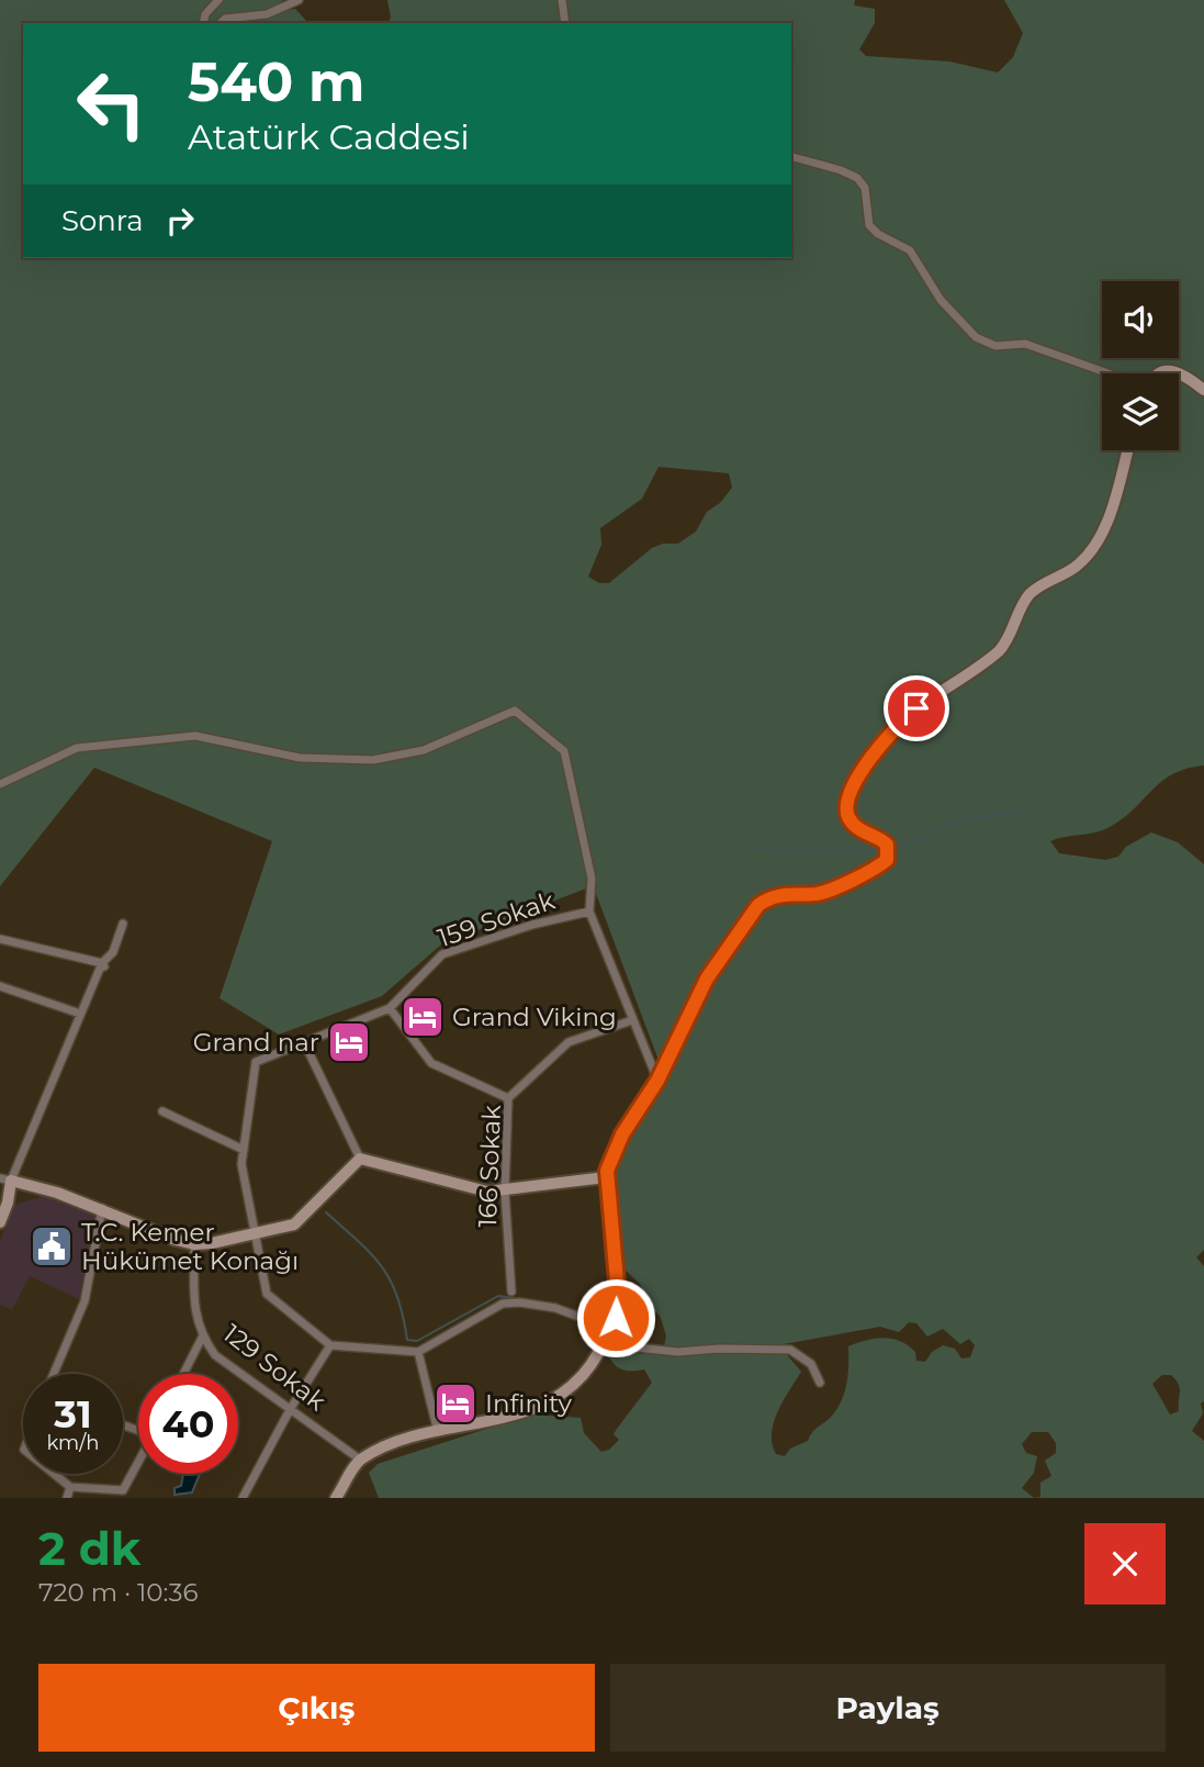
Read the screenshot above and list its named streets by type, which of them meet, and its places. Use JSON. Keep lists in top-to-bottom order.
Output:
{
  "streets": {
    "street": ["159 Sokak", "166 Sokak", "129 Sokak"]
  },
  "places": {
    "hotel": ["Grand Viking", "Grand nar", "Infinity"],
    "public building": ["T.C. Kemer Hükümet Konağı"]
  },
  "page": {
    "turn": ["540 m", "Atatürk Caddesi"],
    "then": "Sonra",
    "speed": "31 km/h",
    "limit": "40",
    "heading": ["2 dk", "720 m · 10:36"],
    "buttons": ["Çıkış", "Paylaş"]
  }
}
